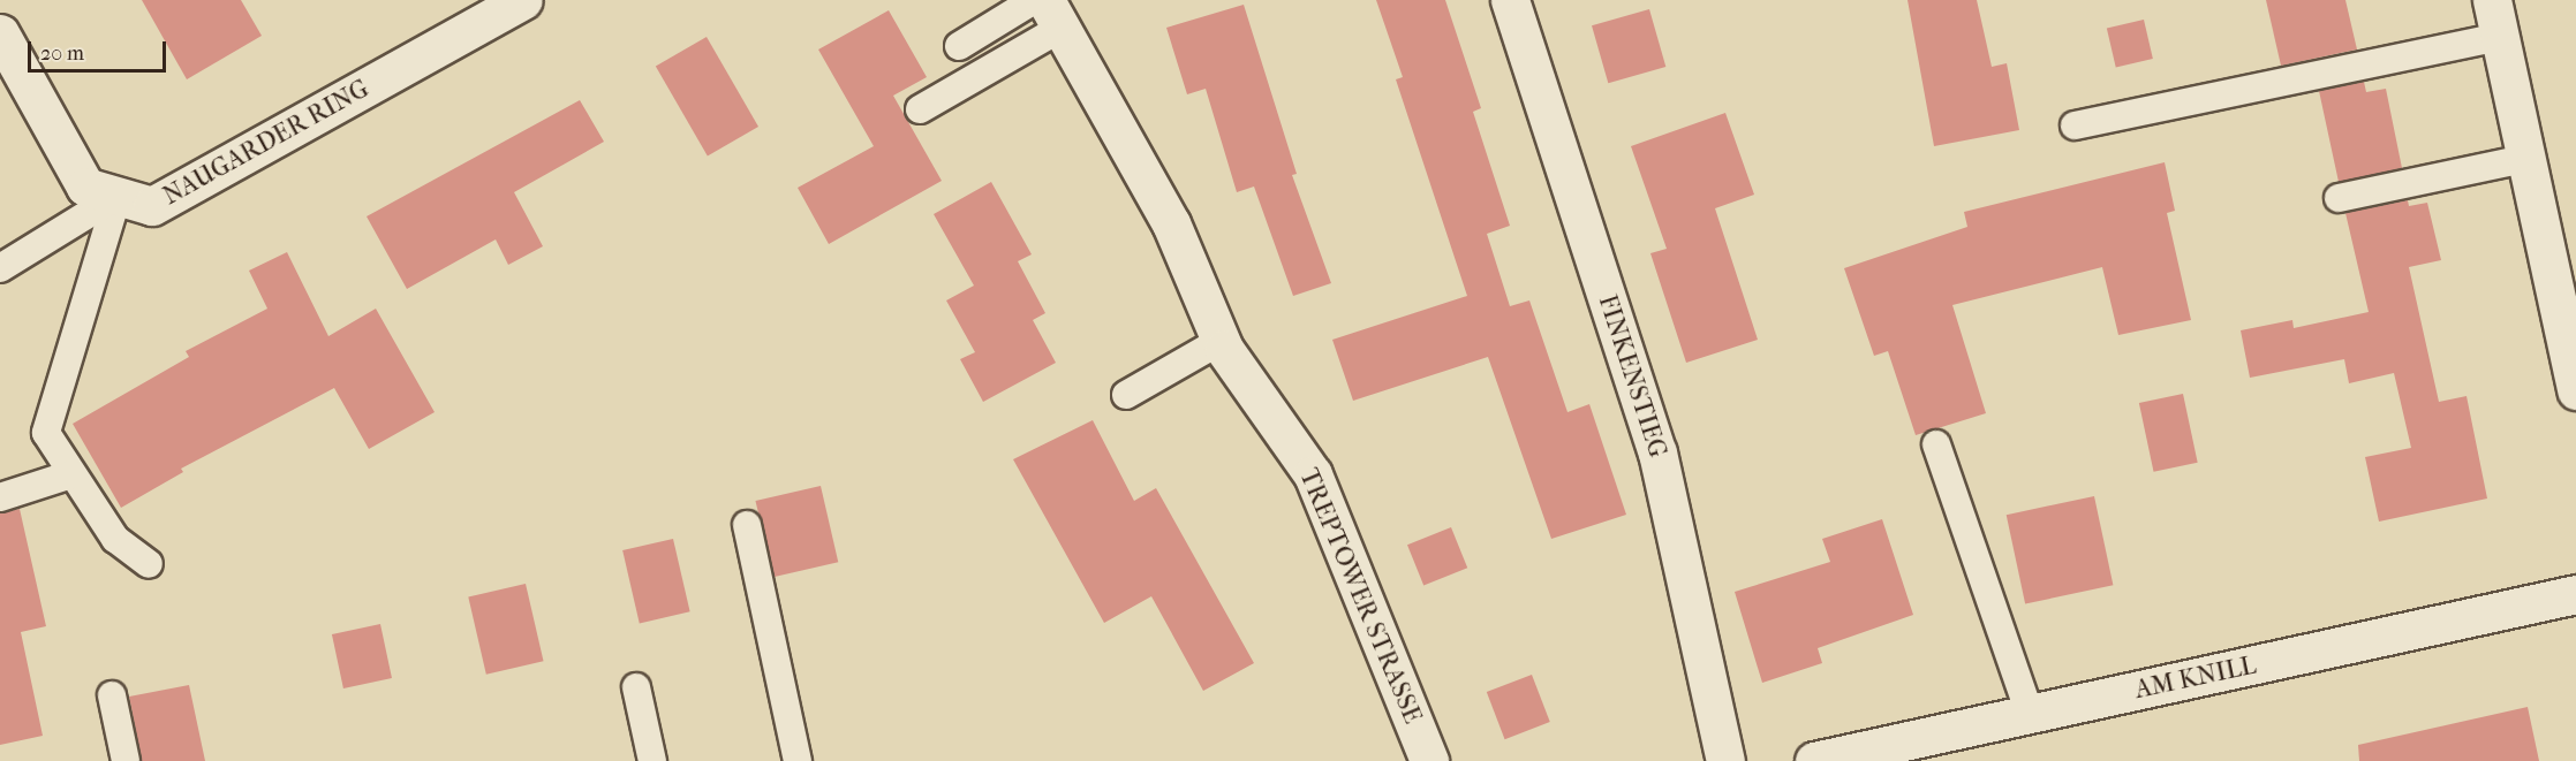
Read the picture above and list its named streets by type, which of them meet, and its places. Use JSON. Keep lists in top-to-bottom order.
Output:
{
  "streets": {
    "street": [
      "NAUGARDER RING",
      "FINKENSTIEG",
      "TREPTOWER STRASSE",
      "AM KNILL"
    ]
  },
  "scale_bar": "20 m"
}
